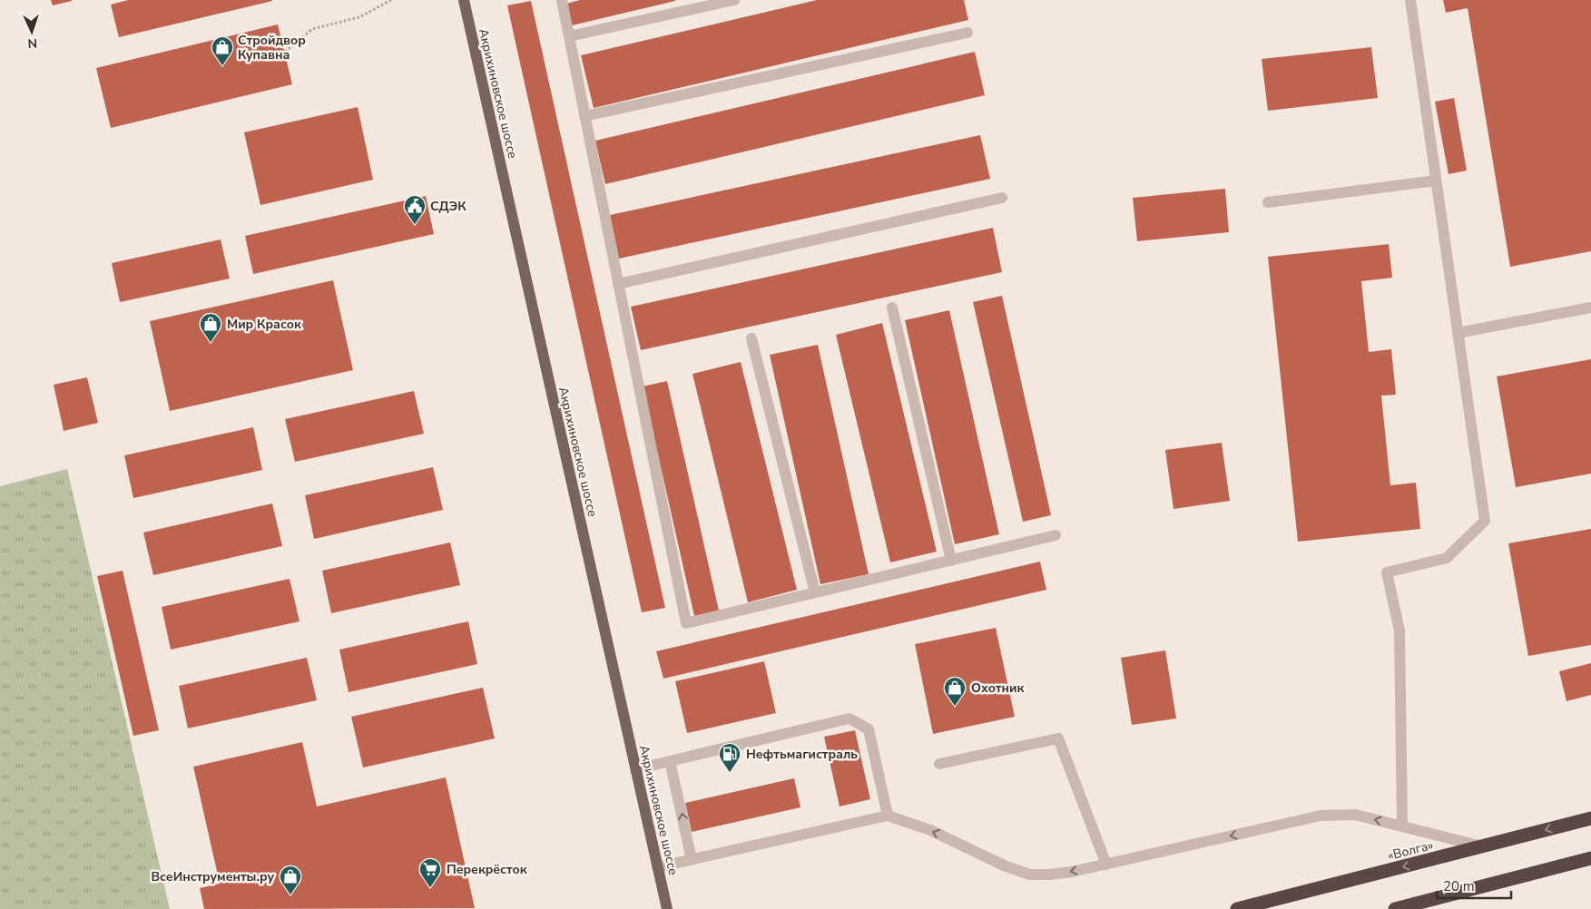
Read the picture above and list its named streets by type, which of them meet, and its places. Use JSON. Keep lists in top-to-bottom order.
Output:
{
  "streets": {
    "highway": ["«Волга»"],
    "main road": ["Акрихиновское шоссе"]
  },
  "places": {
    "shop": [
      "Стройдвор Купавна",
      "Мир Красок",
      "Охотник",
      "ВсеИнструменты.ру"
    ],
    "public building": ["СДЭК"],
    "fuel station": ["Нефтьмагистраль"],
    "supermarket": ["Перекрёсток"]
  },
  "scale_bar": "20 m",
  "north": "bottom"
}
